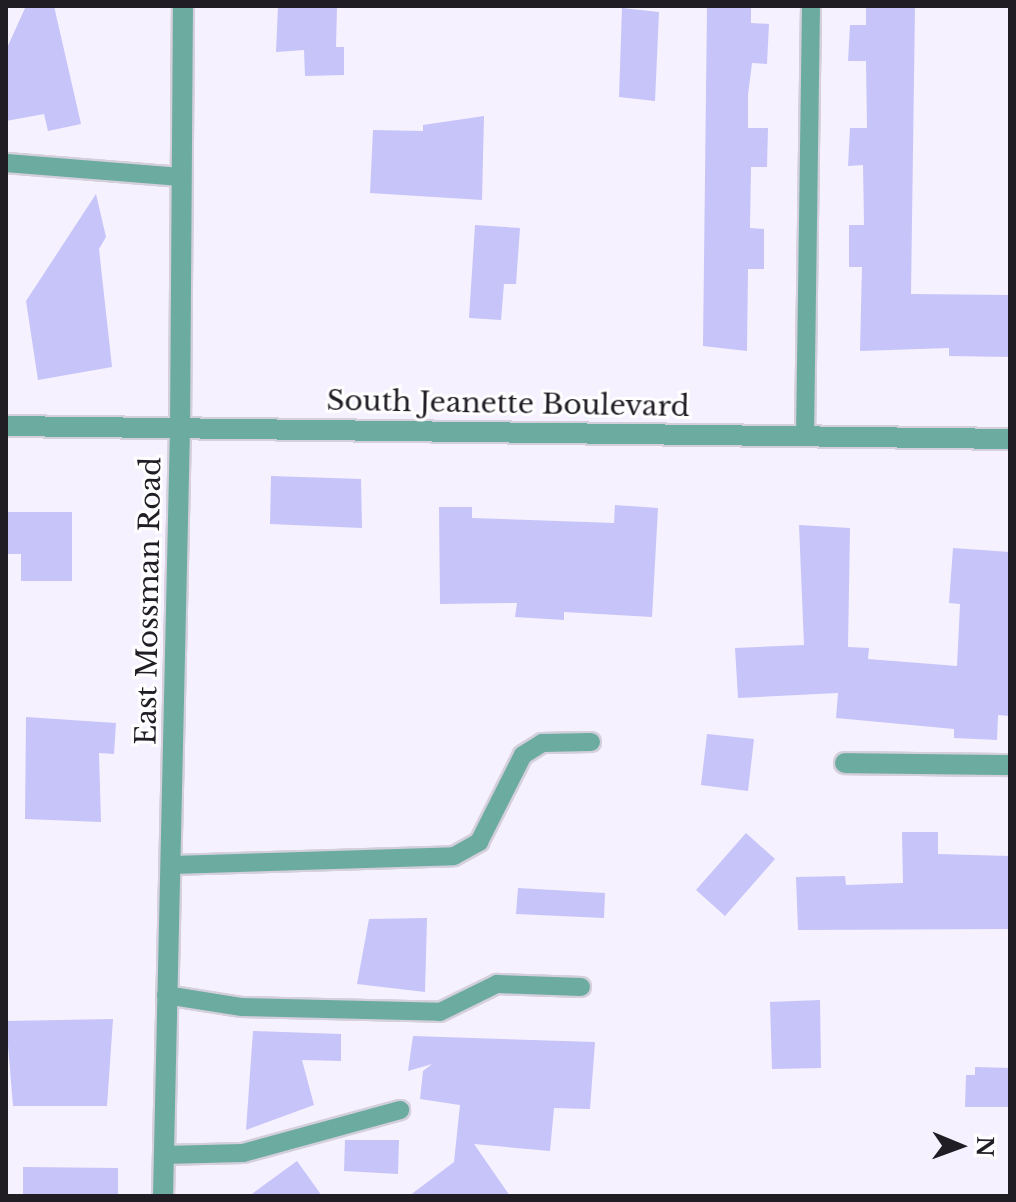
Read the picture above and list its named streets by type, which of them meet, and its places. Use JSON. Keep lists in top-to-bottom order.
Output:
{
  "streets": {
    "street": ["South Jeanette Boulevard", "East Mossman Road"]
  },
  "crossings": [
    ["South Jeanette Boulevard", "East Mossman Road"]
  ],
  "north": "right"
}
